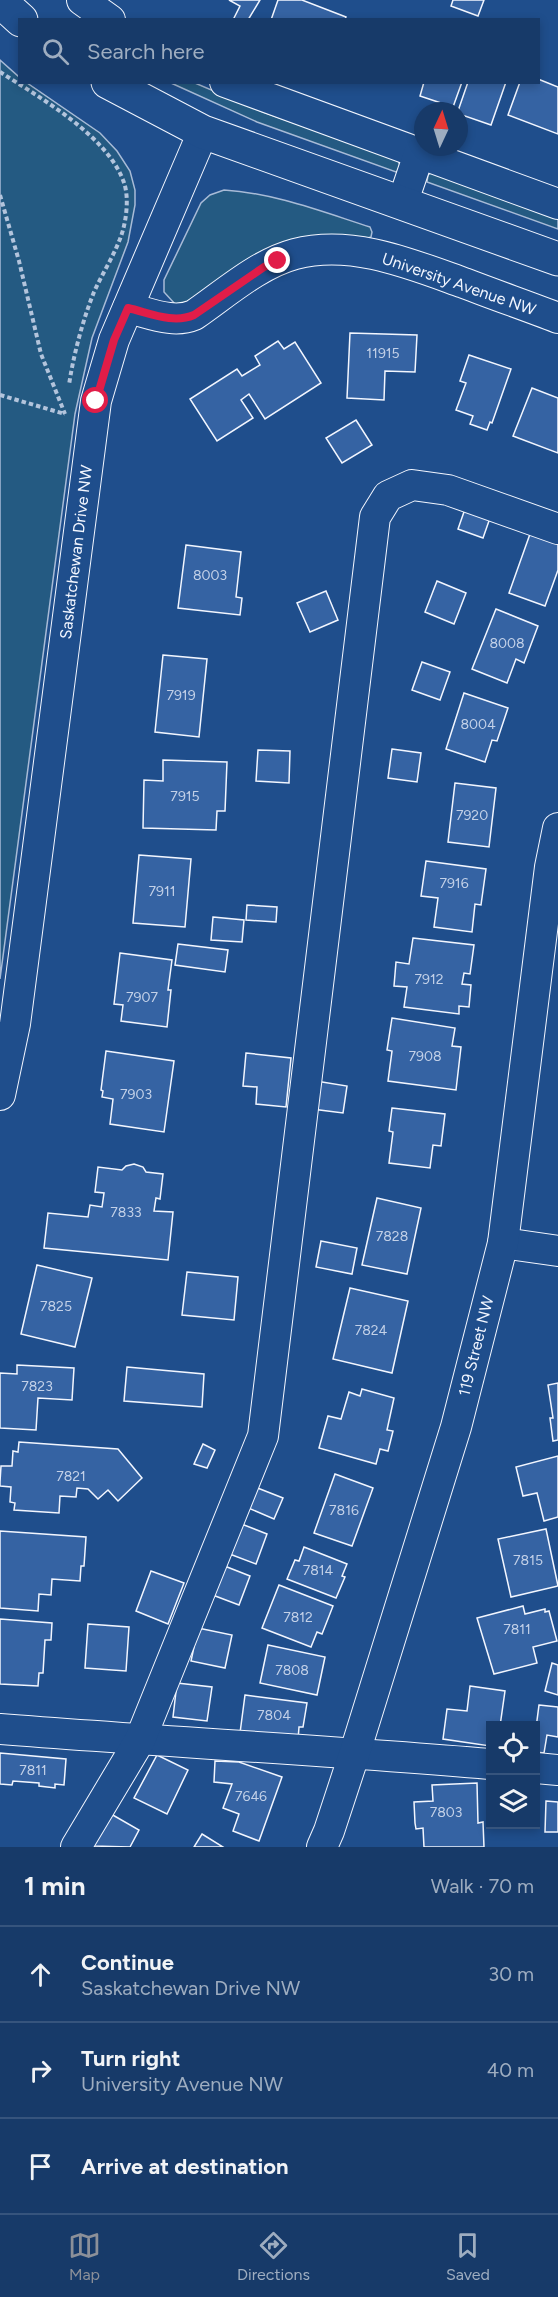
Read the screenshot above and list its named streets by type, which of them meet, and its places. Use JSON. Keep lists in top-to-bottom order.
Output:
{
  "streets": {
    "street": ["University Avenue NW", "Saskatchewan Drive NW", "119 Street NW"]
  },
  "crossings": [
    ["University Avenue NW", "Saskatchewan Drive NW"]
  ],
  "house_numbers": [
    "11915",
    "8003",
    "8008",
    "7919",
    "8004",
    "7915",
    "7920",
    "7916",
    "7911",
    "7912",
    "7907",
    "7908",
    "7903",
    "7833",
    "7828",
    "7825",
    "7824",
    "7823",
    "7821",
    "7816",
    "7815",
    "7814",
    "7812",
    "7811",
    "7808",
    "7804",
    "7811",
    "7646",
    "7803"
  ],
  "north": "top",
  "page": {
    "search": "Search here",
    "heading": ["1 min", "Walk · 70 m"],
    "list": [
      ["Continue", "Saskatchewan Drive NW", "30 m"],
      ["Turn right", "University Avenue NW", "40 m"],
      "Arrive at destination"
    ],
    "nav": ["Map", "Directions", "Saved"]
  }
}
